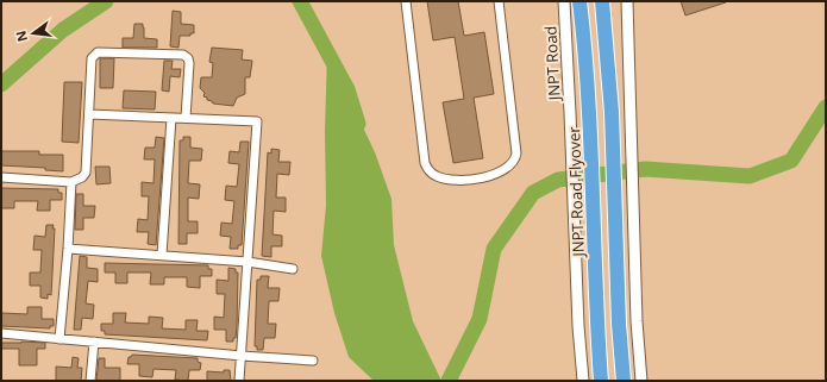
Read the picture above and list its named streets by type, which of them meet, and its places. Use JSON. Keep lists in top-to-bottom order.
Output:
{
  "streets": {
    "highway": ["JNPT Road Flyover"],
    "street": ["JNPT Road"]
  },
  "north": "left"
}
